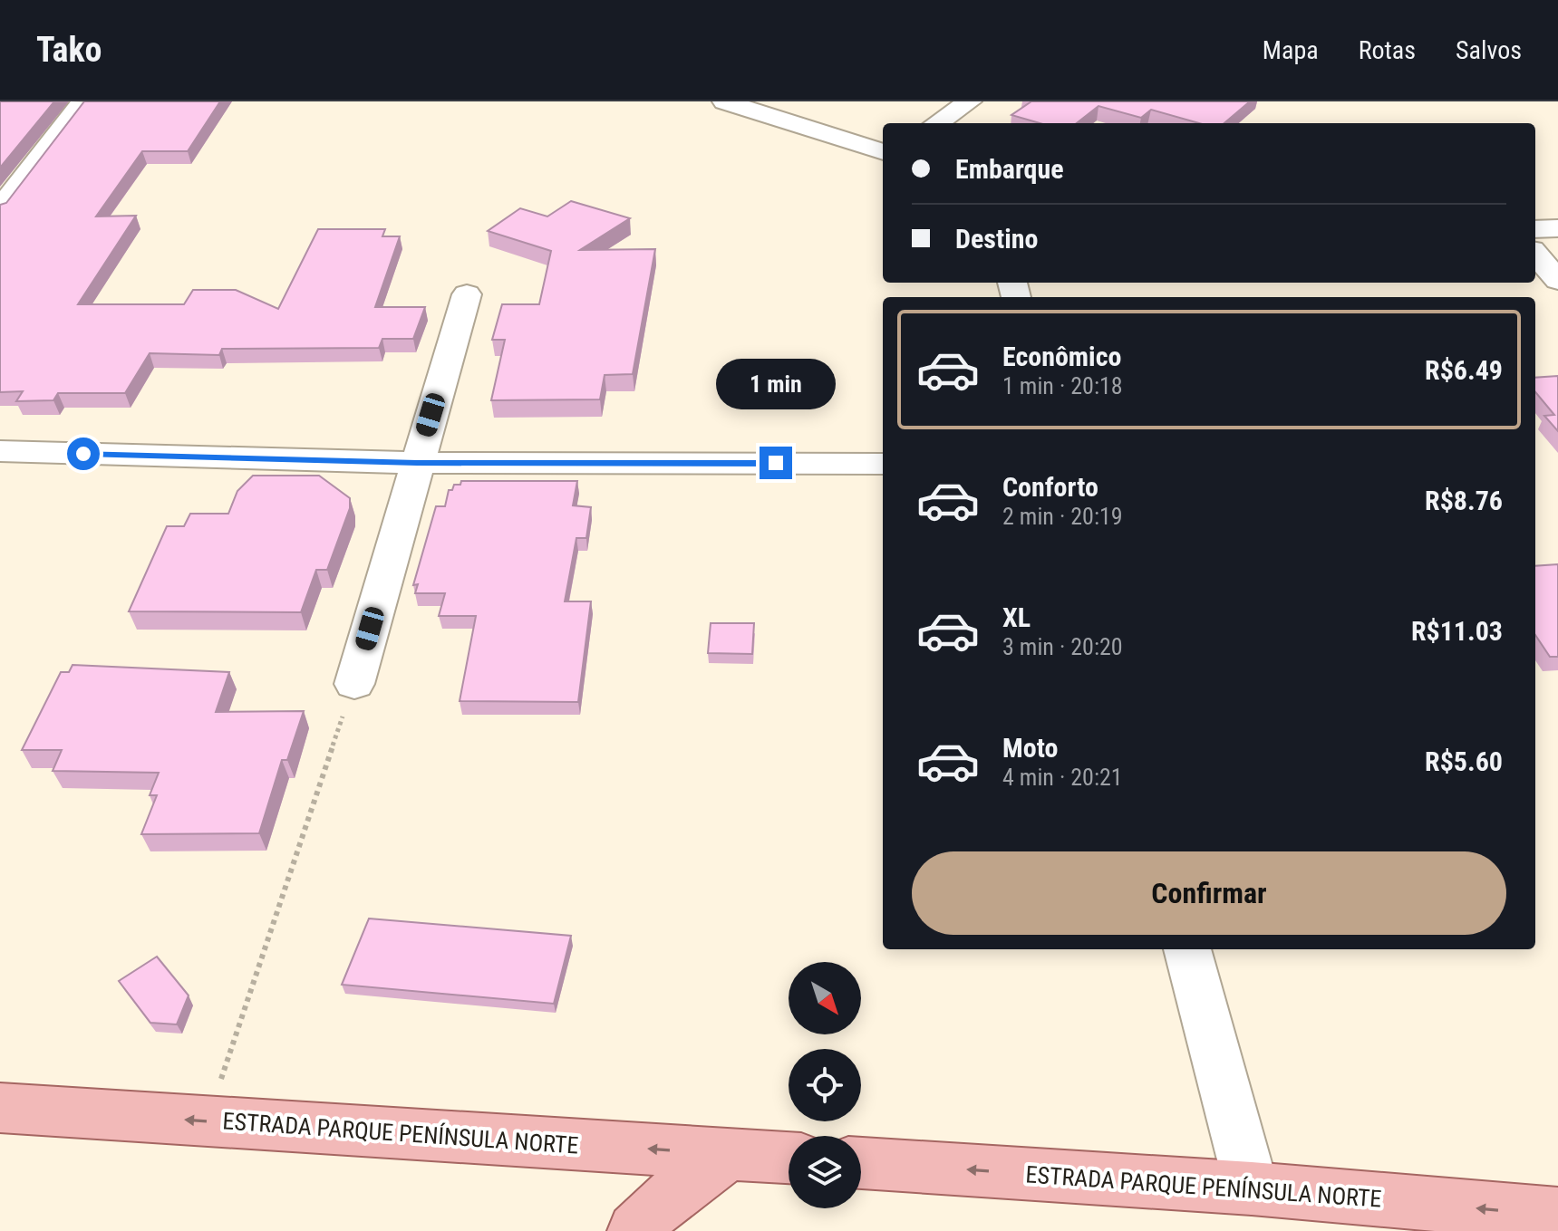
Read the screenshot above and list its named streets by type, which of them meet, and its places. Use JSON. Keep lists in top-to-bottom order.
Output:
{
  "streets": {
    "main road": ["ESTRADA PARQUE PENÍNSULA NORTE"]
  },
  "one_way": ["ESTRADA PARQUE PENÍNSULA NORTE"],
  "north": "bottom right",
  "page": {
    "header": "Tako",
    "nav": ["Mapa", "Rotas", "Salvos"],
    "banner": ["Embarque", "Destino"],
    "list": [
      {
        "name": "Econômico",
        "note": "1 min · 20:18",
        "value": "R$6.49"
      },
      {
        "name": "Conforto",
        "note": "2 min · 20:19",
        "value": "R$8.76"
      },
      {
        "name": "XL",
        "note": "3 min · 20:20",
        "value": "R$11.03"
      },
      {
        "name": "Moto",
        "note": "4 min · 20:21",
        "value": "R$5.60"
      }
    ],
    "bubble": "1 min",
    "buttons": "Confirmar"
  }
}
